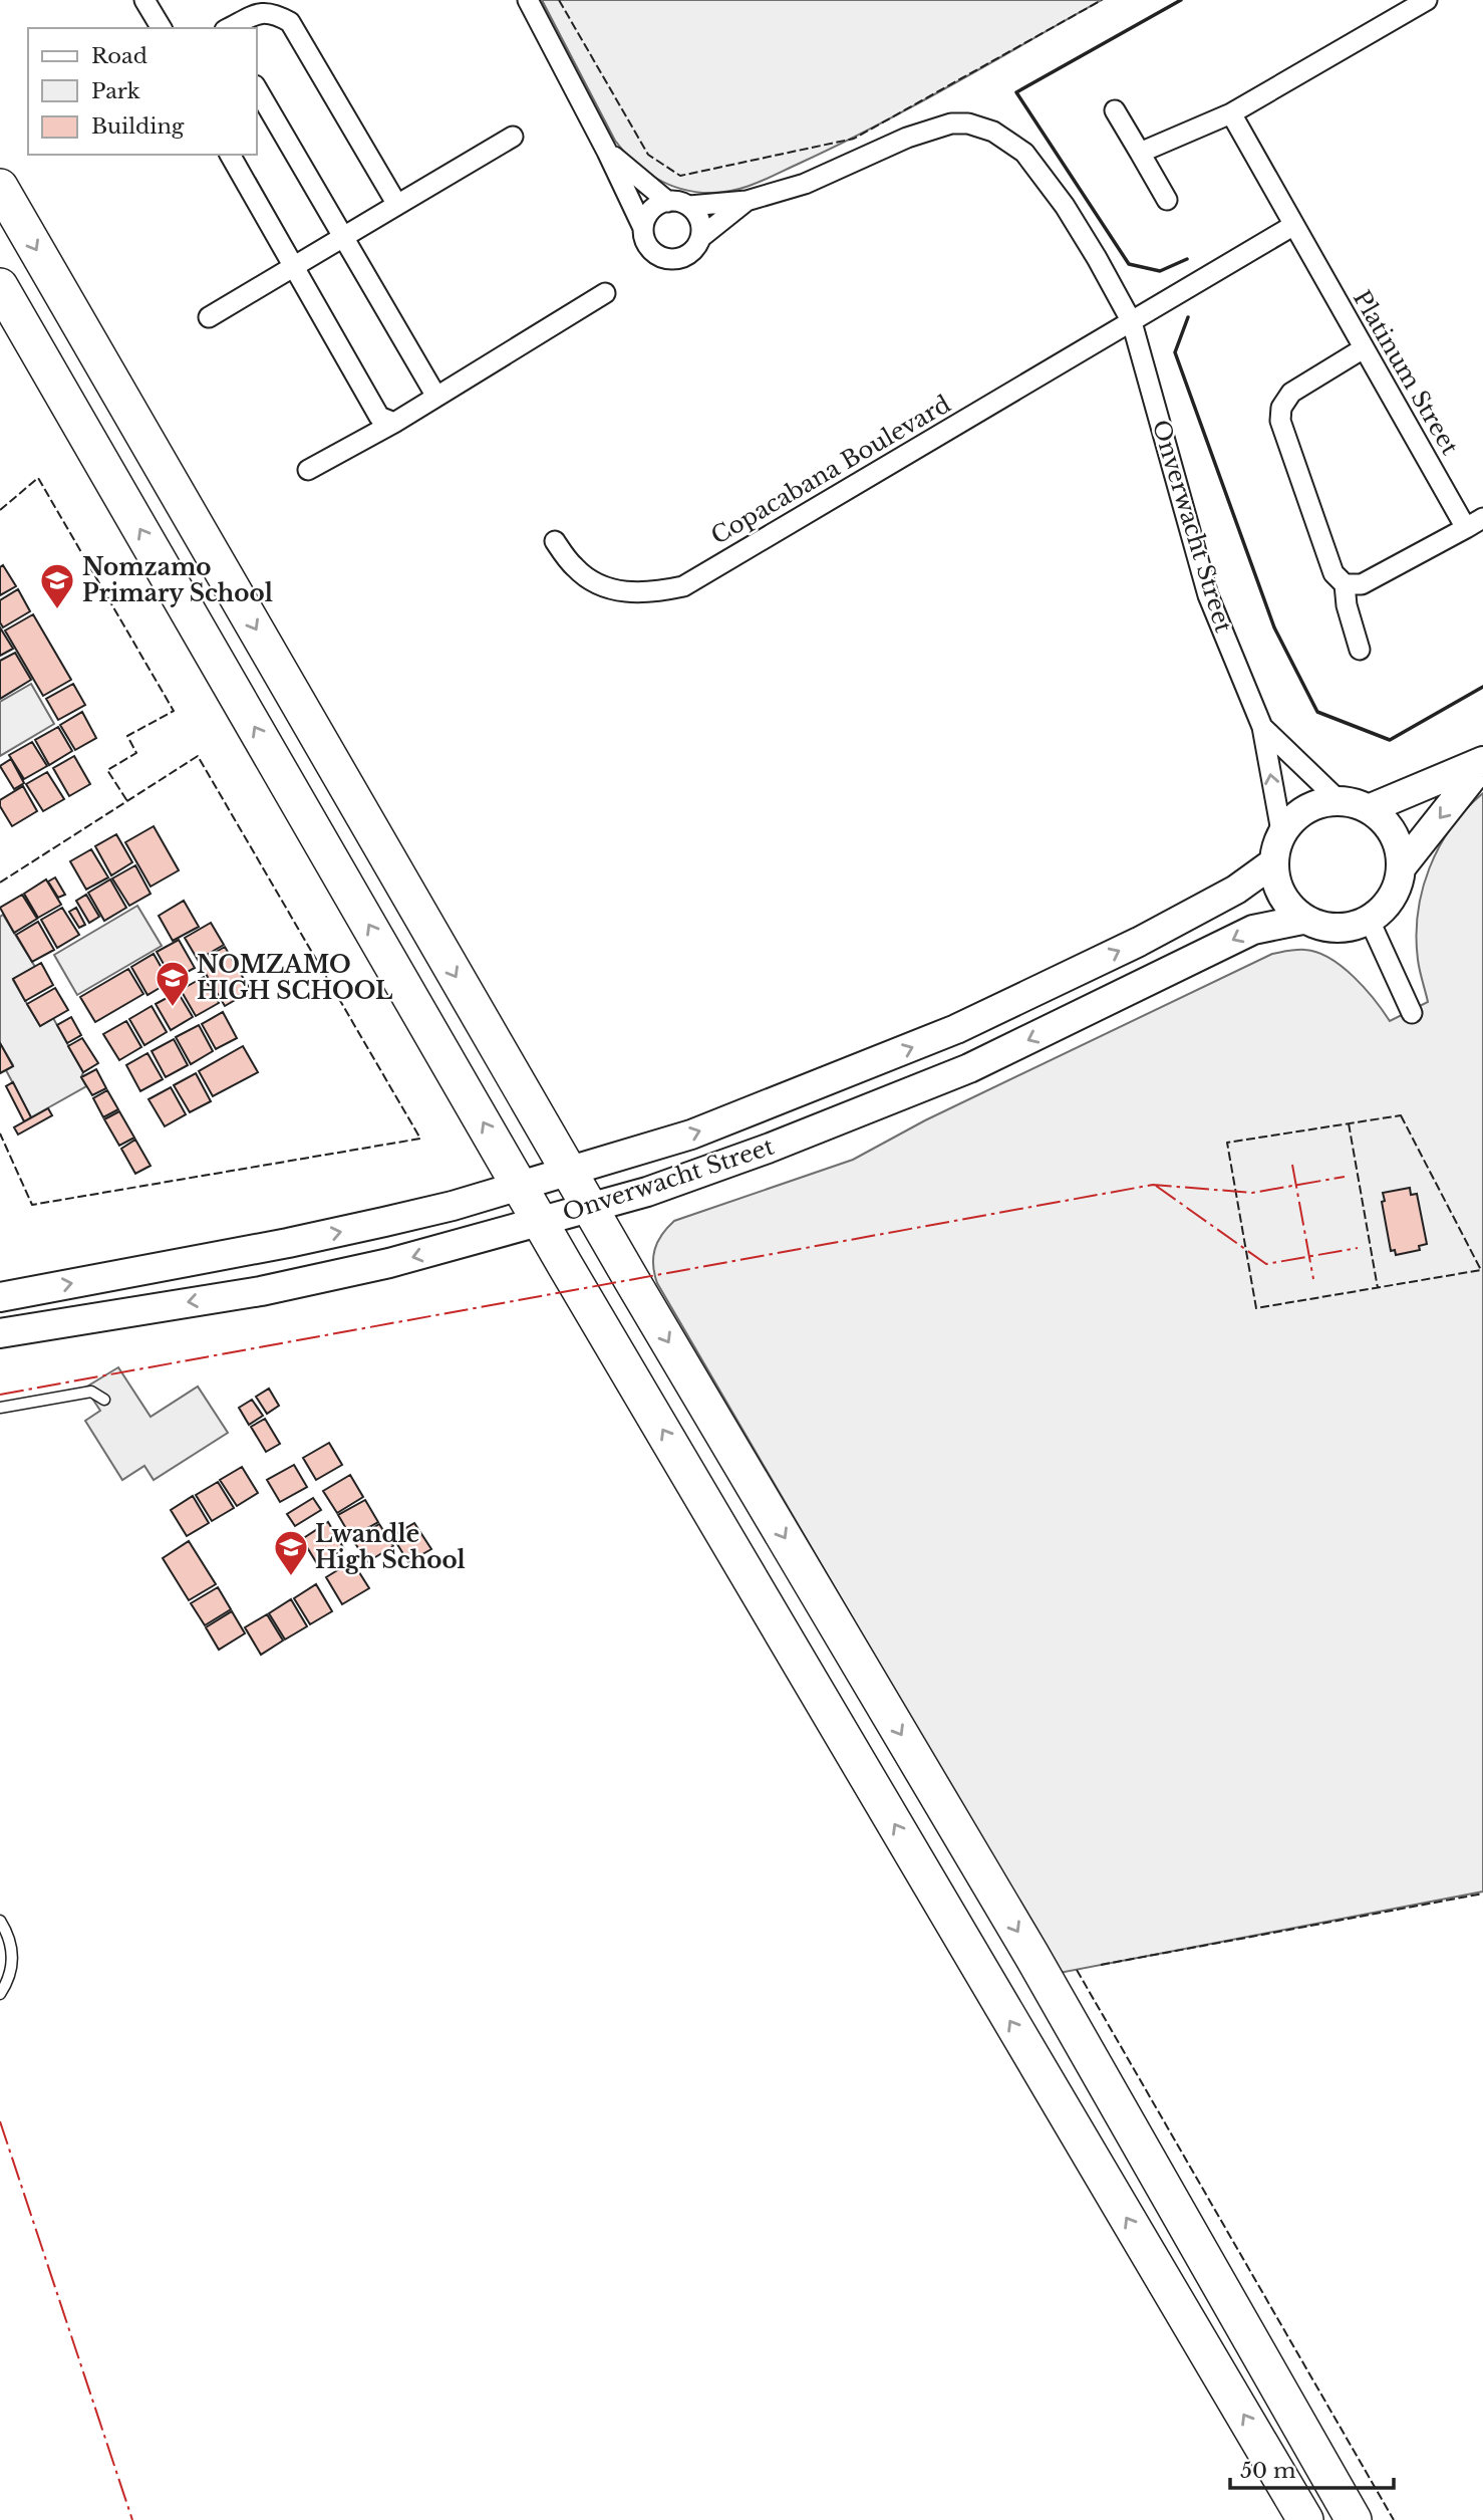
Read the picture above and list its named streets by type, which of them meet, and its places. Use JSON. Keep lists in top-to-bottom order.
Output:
{
  "streets": {
    "street": ["Platinum Street", "Copacabana Boulevard", "Onverwacht Street"]
  },
  "crossings": [
    ["Copacabana Boulevard", "Onverwacht Street"]
  ],
  "places": {
    "school or university": ["Nomzamo Primary School", "NOMZAMO HIGH SCHOOL", "Lwandle High School"]
  },
  "legend": ["Road", "Park", "Building"],
  "scale_bar": "50 m"
}
